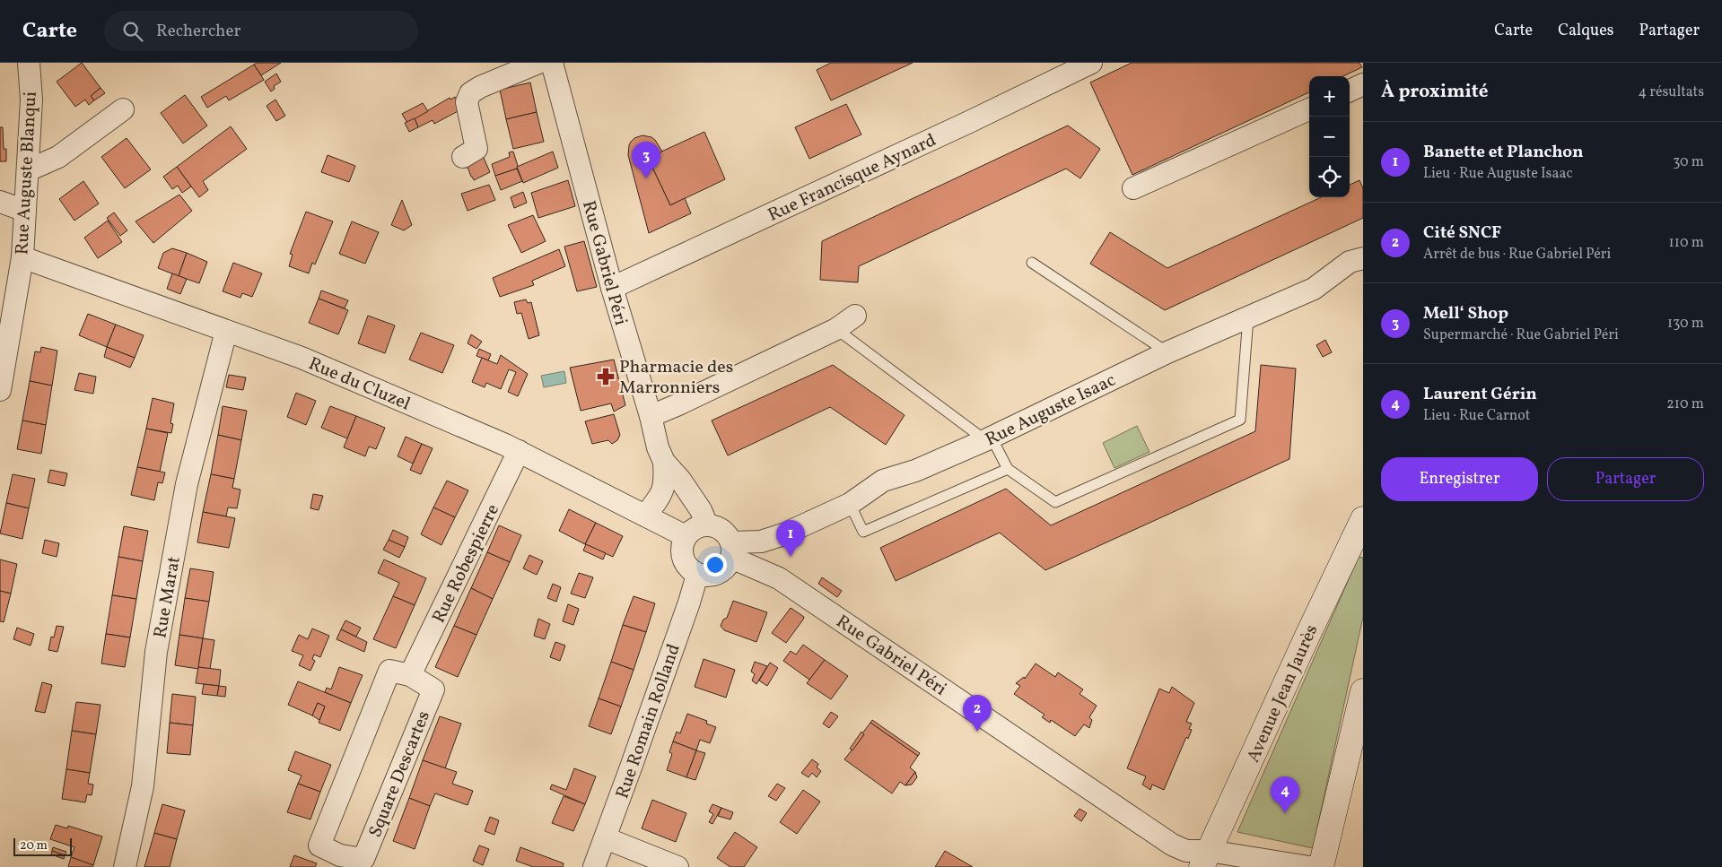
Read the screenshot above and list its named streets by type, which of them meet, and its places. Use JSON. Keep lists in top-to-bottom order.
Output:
{
  "streets": {
    "main road": ["Avenue Jean Jaurès"],
    "street": [
      "Rue Auguste Blanqui",
      "Rue Francisque Aynard",
      "Rue Gabriel Péri",
      "Rue du Cluzel",
      "Rue Auguste Isaac",
      "Rue Robespierre",
      "Rue Marat",
      "Rue Romain Rolland",
      "Square Descartes"
    ]
  },
  "crossings": [
    ["Rue Auguste Blanqui", "Rue du Cluzel"],
    ["Rue Francisque Aynard", "Rue Gabriel Péri"],
    ["Rue Gabriel Péri", "Rue du Cluzel"],
    ["Rue Gabriel Péri", "Rue Auguste Isaac"],
    ["Rue Gabriel Péri", "Avenue Jean Jaurès"],
    ["Rue Gabriel Péri", "Rue Romain Rolland"],
    ["Rue du Cluzel", "Rue Auguste Isaac"],
    ["Rue du Cluzel", "Rue Robespierre"],
    ["Rue du Cluzel", "Rue Marat"],
    ["Rue du Cluzel", "Rue Romain Rolland"],
    ["Rue Auguste Isaac", "Rue Romain Rolland"],
    ["Rue Robespierre", "Square Descartes"]
  ],
  "places": {
    "pharmacy": ["Pharmacie des Marronniers"]
  },
  "scale_bar": "20 m",
  "page": {
    "header": "Carte",
    "search": "Rechercher",
    "nav": ["Carte", "Calques", "Partager"],
    "heading": ["À proximité", "4 résultats"],
    "map_buttons": ["+", "−"],
    "list": [
      {
        "mark": "1",
        "name": "Banette et Planchon",
        "note": "Lieu · Rue Auguste Isaac",
        "value": "30 m"
      },
      {
        "mark": "2",
        "name": "Cité SNCF",
        "note": "Arrêt de bus · Rue Gabriel Péri",
        "value": "110 m"
      },
      {
        "mark": "3",
        "name": "Mell‘ Shop",
        "note": "Supermarché · Rue Gabriel Péri",
        "value": "130 m"
      },
      {
        "mark": "4",
        "name": "Laurent Gérin",
        "note": "Lieu · Rue Carnot",
        "value": "210 m"
      }
    ],
    "pins": [
      "3",
      "1",
      "2",
      "4"
    ],
    "buttons": ["Enregistrer", "Partager"],
    "scale": "20 m"
  }
}
